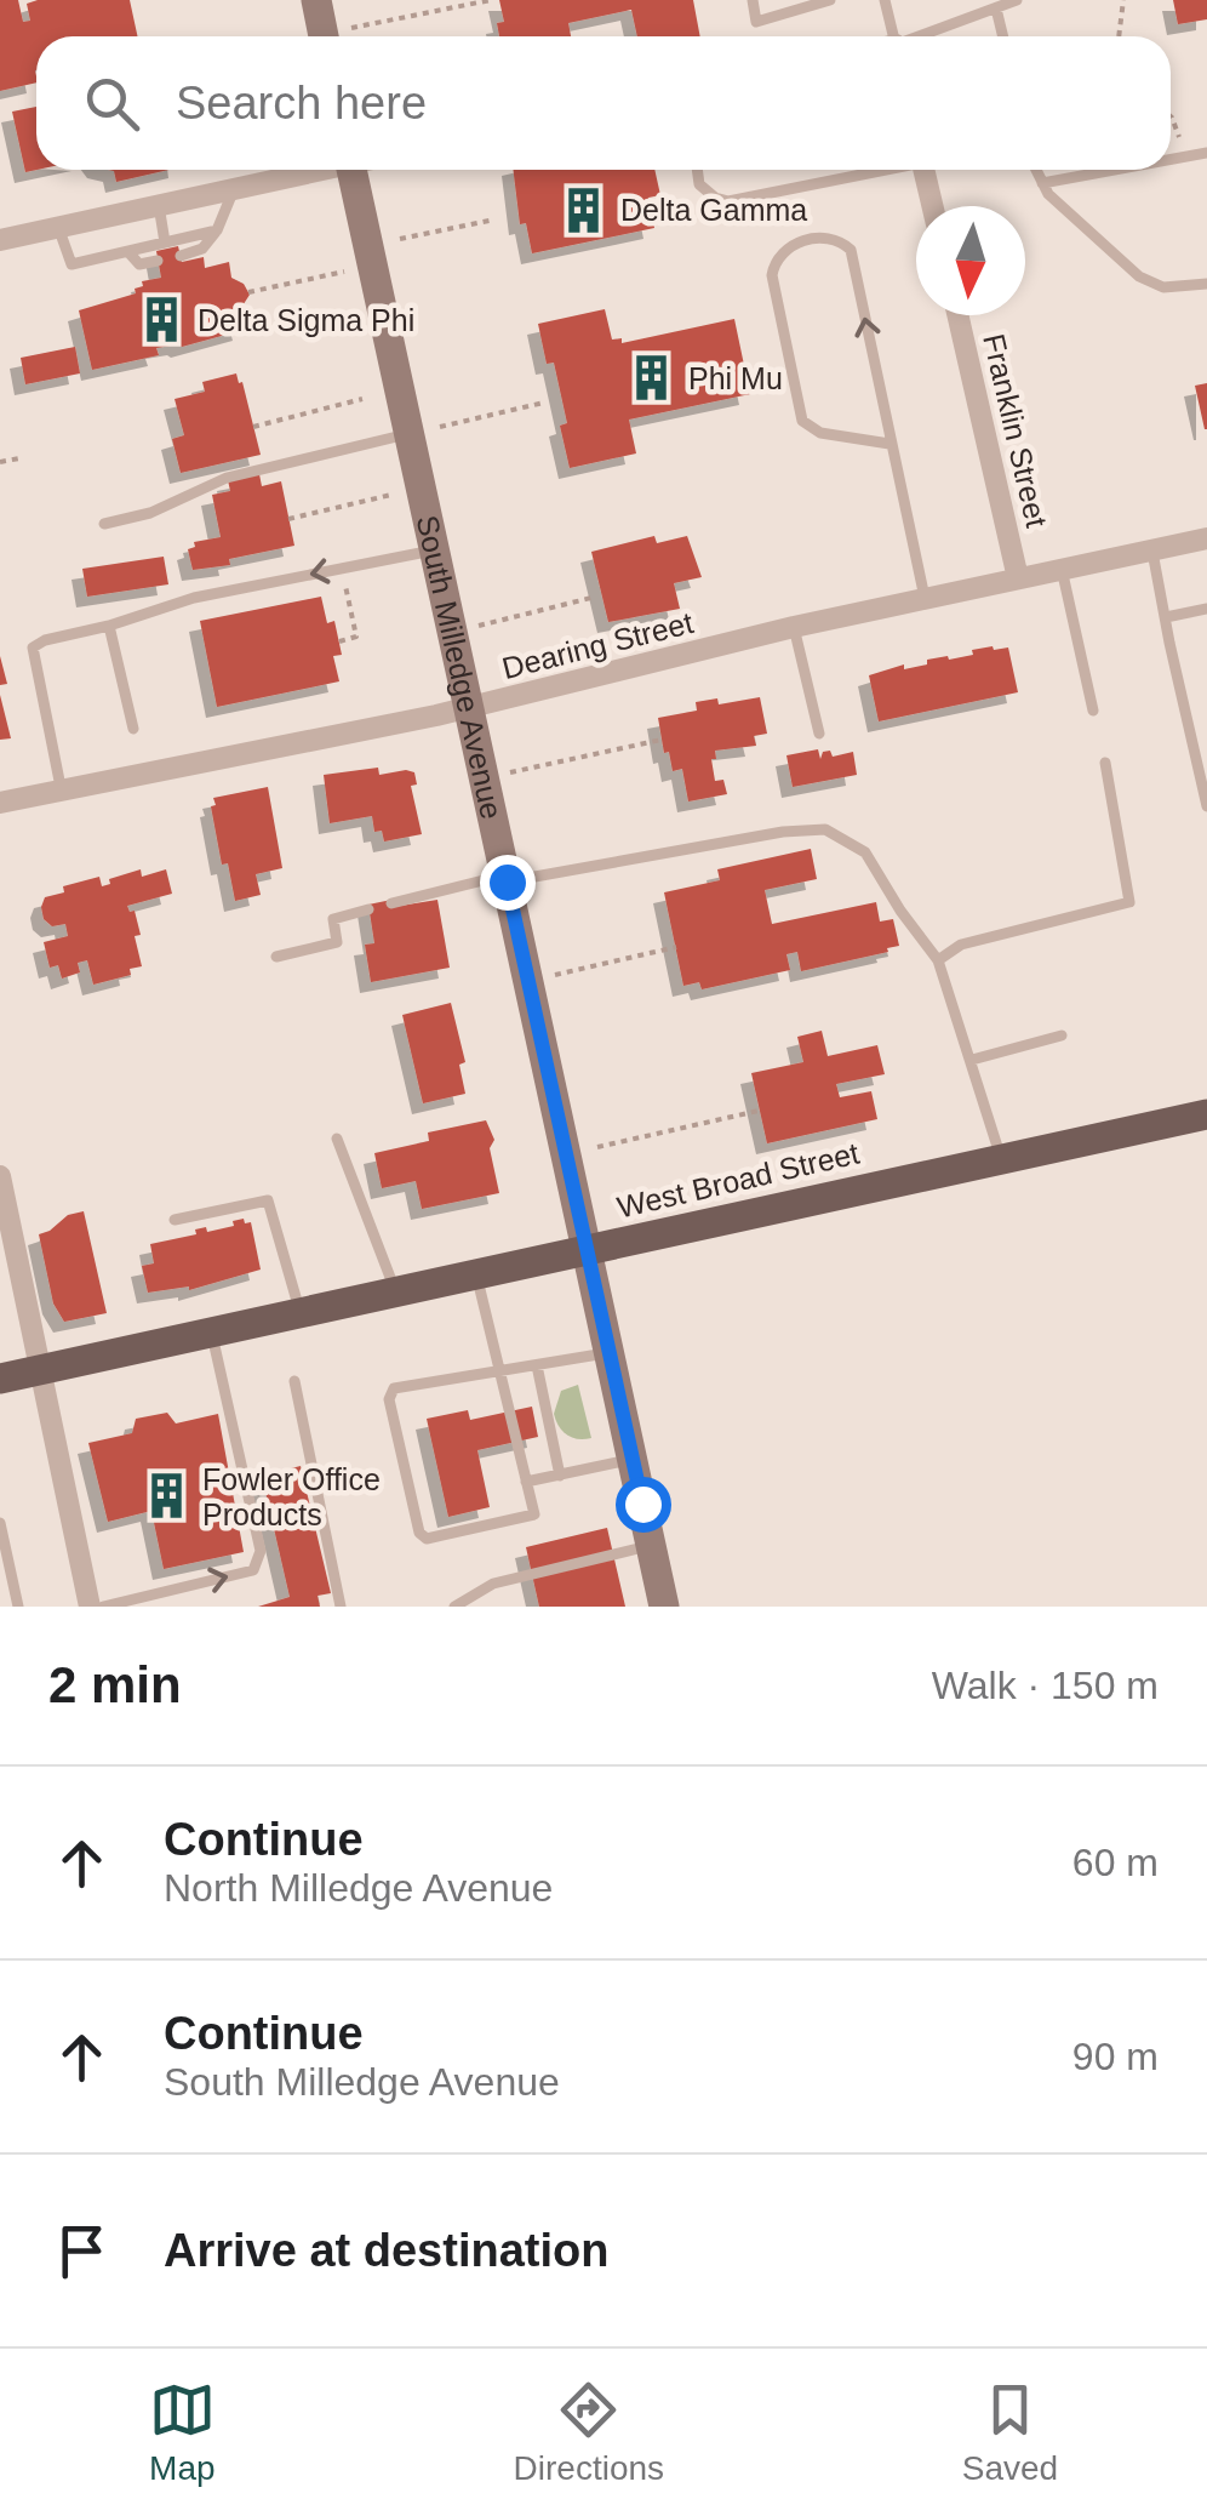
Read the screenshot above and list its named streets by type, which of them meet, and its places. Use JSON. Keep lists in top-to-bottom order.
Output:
{
  "streets": {
    "main road": ["South Milledge Avenue", "West Broad Street"],
    "street": ["Franklin Street", "Dearing Street"]
  },
  "crossings": [
    ["Franklin Street", "Dearing Street"],
    ["Dearing Street", "South Milledge Avenue"],
    ["South Milledge Avenue", "West Broad Street"]
  ],
  "places": {
    "building": [
      "Delta Gamma",
      "Delta Sigma Phi",
      "Phi Mu",
      "Fowler Office Products"
    ]
  },
  "north": "bottom",
  "page": {
    "search": "Search here",
    "heading": ["2 min", "Walk · 150 m"],
    "list": [
      ["Continue", "North Milledge Avenue", "60 m"],
      ["Continue", "South Milledge Avenue", "90 m"],
      "Arrive at destination"
    ],
    "nav": ["Map", "Directions", "Saved"]
  }
}
